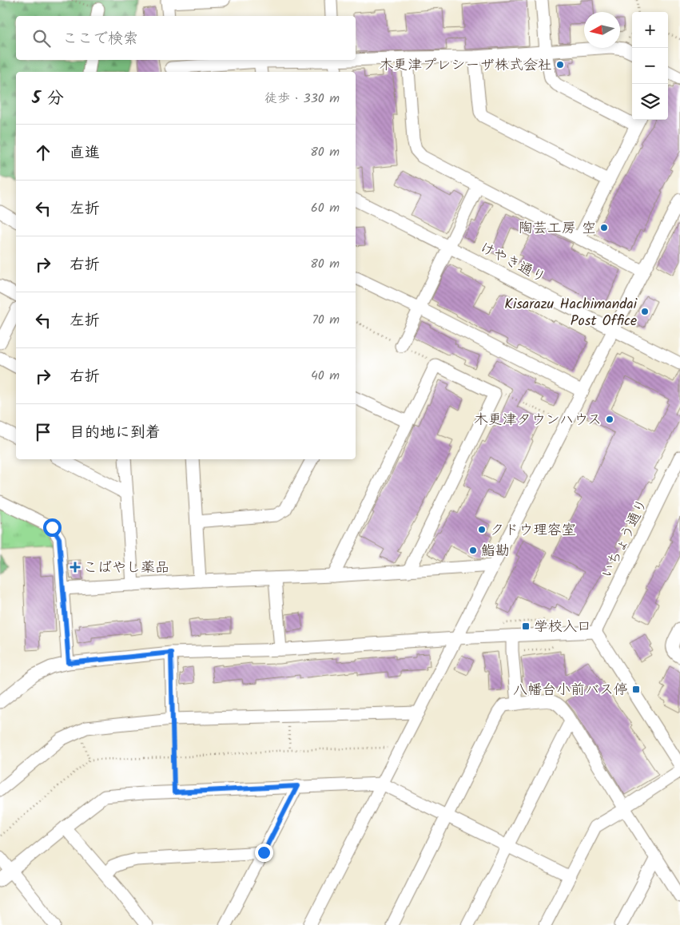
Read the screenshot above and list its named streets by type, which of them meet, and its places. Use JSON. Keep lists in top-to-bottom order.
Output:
{
  "streets": {
    "street": ["けやき通り", "いちょう通り"]
  },
  "places": {
    "other": [
      "木更津プレシーザ株式会社",
      "陶芸工房 空",
      "Kisarazu Hachimandai Post Office",
      "木更津タウンハウス",
      "クドウ理容室",
      "鮨勘"
    ],
    "health": ["こばやし薬品"],
    "transit": ["学校入口", "八幡台小前バス停"]
  },
  "north": "left",
  "page": {
    "map_buttons": ["+", "−"],
    "search": "ここで検索",
    "heading": ["5 分", "徒歩 · 330 m"],
    "list": [
      ["直進", "80 m"],
      ["左折", "60 m"],
      ["右折", "80 m"],
      ["左折", "70 m"],
      ["右折", "40 m"],
      "目的地に到着"
    ]
  }
}
